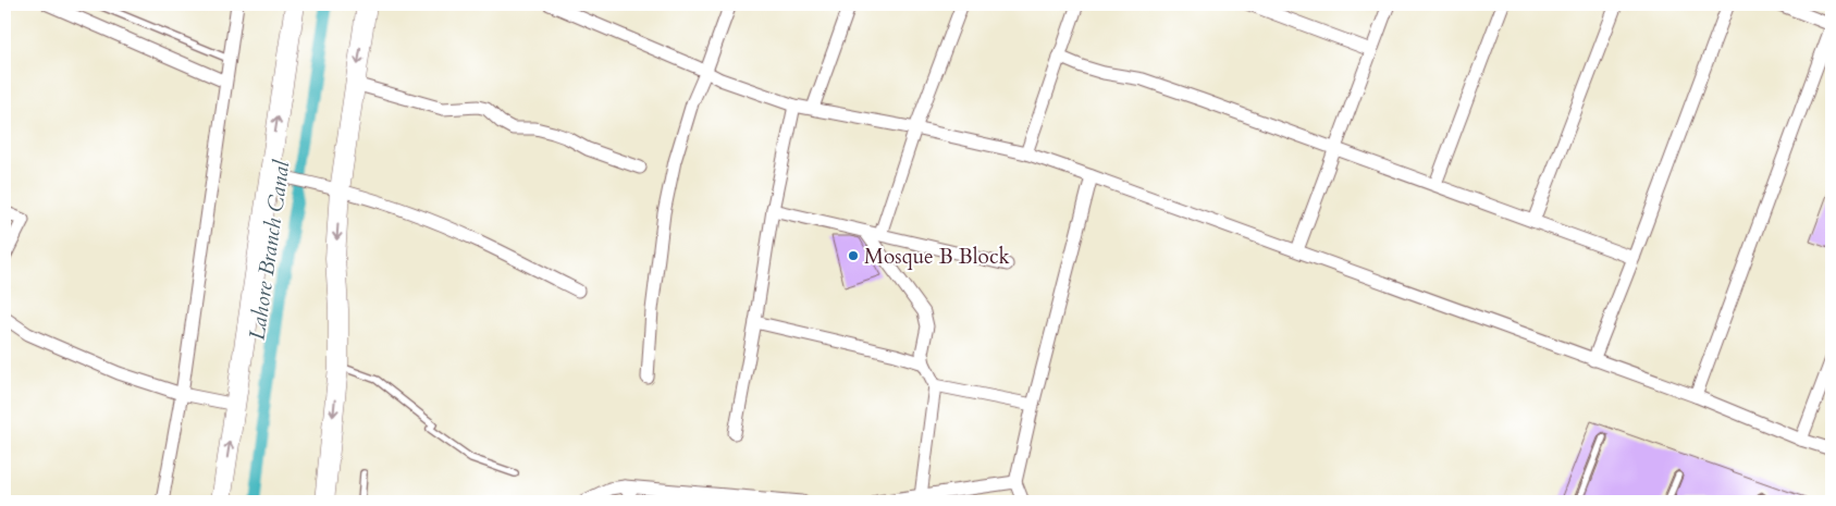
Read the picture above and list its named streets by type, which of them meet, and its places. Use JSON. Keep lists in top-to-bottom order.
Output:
{
  "water": ["Lahore Branch Canal"],
  "places": ["Mosque B Block"]
}
